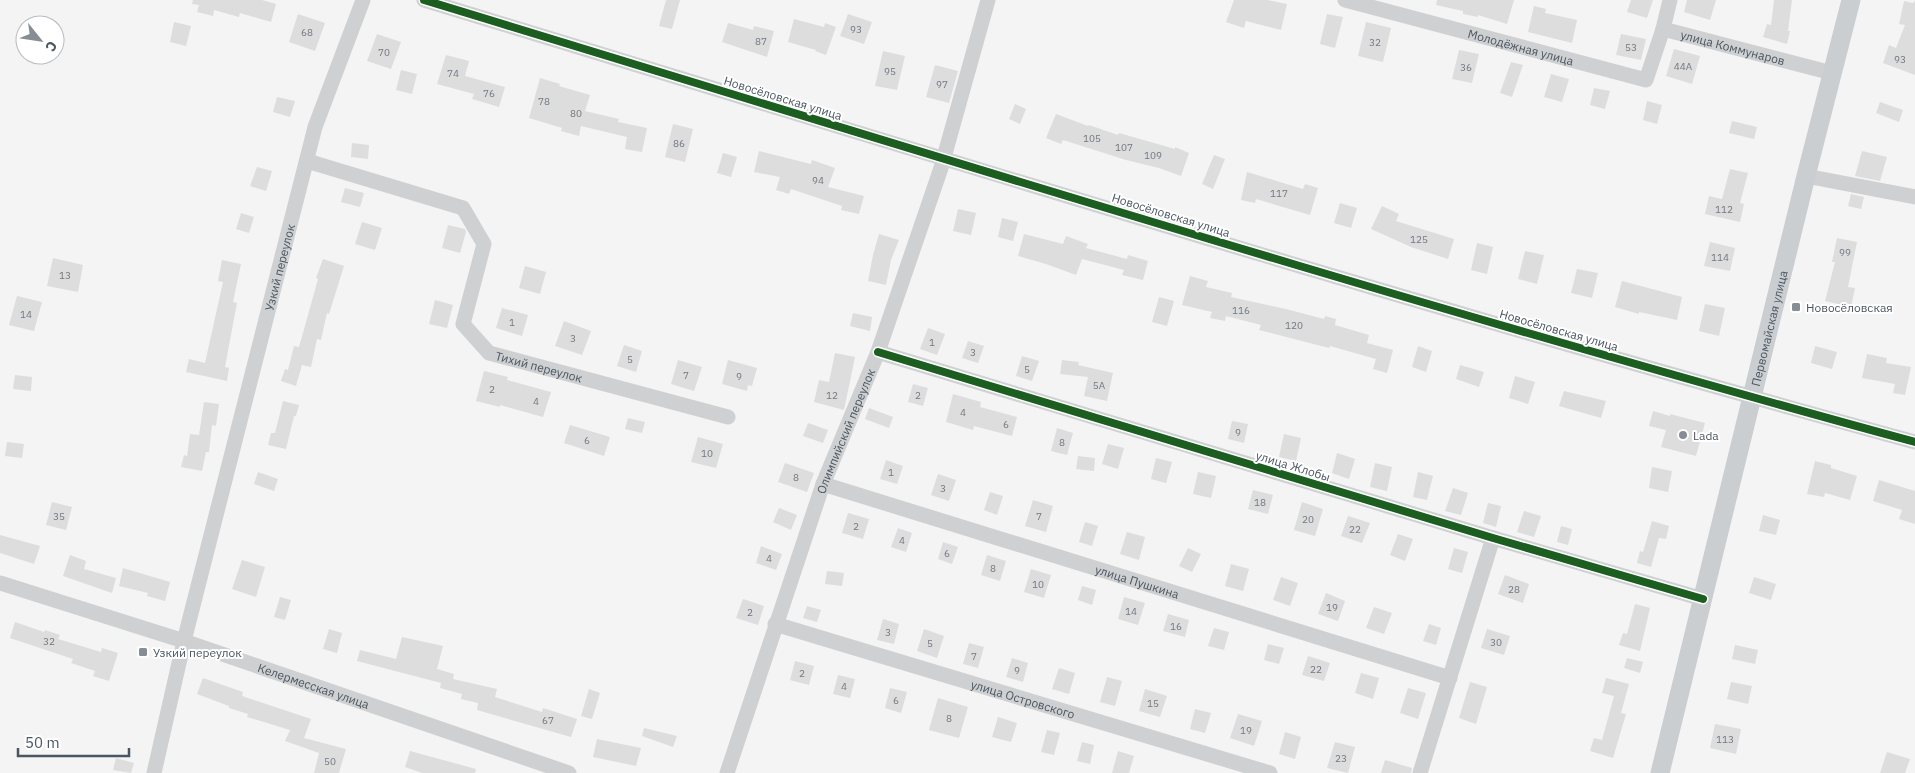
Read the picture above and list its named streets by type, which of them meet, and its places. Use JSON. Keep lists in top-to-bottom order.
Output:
{
  "streets": {
    "main road": ["Первомайская улица"],
    "street": [
      "Молодёжная улица",
      "улица Коммунаров",
      "Новосёловская улица",
      "Узкий переулок",
      "Тихий переулок",
      "Олимпийский переулок",
      "улица Жлобы",
      "улица Пушкина",
      "Келермесская улица",
      "улица Островского"
    ]
  },
  "crossings": [
    ["Молодёжная улица", "улица Коммунаров"],
    ["улица Коммунаров", "Первомайская улица"],
    ["Новосёловская улица", "Первомайская улица"],
    ["Новосёловская улица", "Олимпийский переулок"],
    ["Узкий переулок", "Тихий переулок"],
    ["Узкий переулок", "Келермесская улица"],
    ["Первомайская улица", "улица Жлобы"],
    ["Олимпийский переулок", "улица Жлобы"],
    ["Олимпийский переулок", "улица Пушкина"],
    ["Олимпийский переулок", "улица Островского"]
  ],
  "places": {
    "transit": ["Новосёловская", "Узкий переулок"],
    "other": ["Lada"]
  },
  "house_numbers": [
    "93",
    "68",
    "87",
    "32",
    "53",
    "70",
    "93",
    "44А",
    "36",
    "95",
    "74",
    "97",
    "76",
    "78",
    "80",
    "105",
    "86",
    "107",
    "109",
    "94",
    "117",
    "112",
    "125",
    "99",
    "114",
    "13",
    "116",
    "14",
    "1",
    "120",
    "3",
    "1",
    "3",
    "5",
    "5",
    "7",
    "9",
    "5А",
    "2",
    "12",
    "2",
    "4",
    "4",
    "6",
    "9",
    "6",
    "8",
    "10",
    "1",
    "8",
    "3",
    "18",
    "35",
    "7",
    "20",
    "2",
    "22",
    "4",
    "6",
    "4",
    "8",
    "10",
    "28",
    "19",
    "14",
    "2",
    "16",
    "3",
    "32",
    "30",
    "5",
    "7",
    "22",
    "9",
    "2",
    "4",
    "6",
    "15",
    "8",
    "67",
    "19",
    "113",
    "23",
    "50"
  ],
  "scale_bar": "50 m",
  "north": "bottom right"
}
